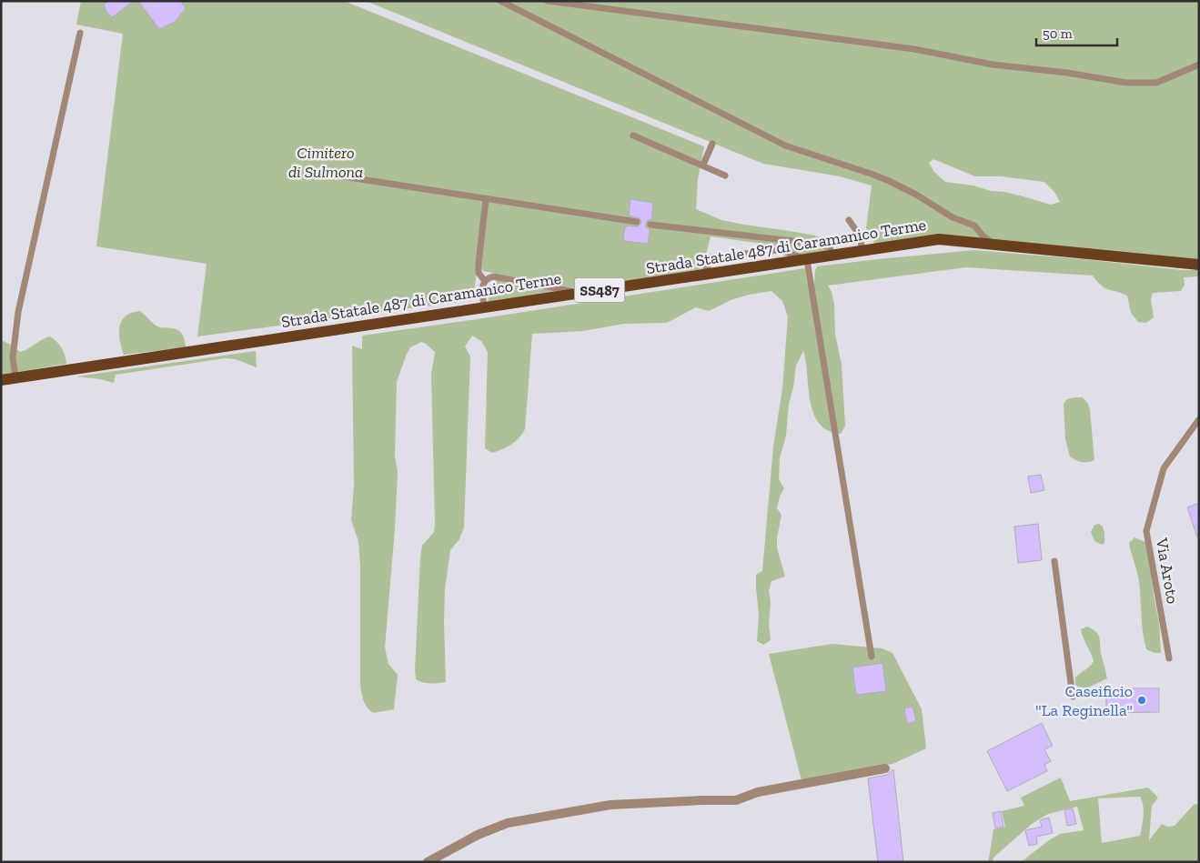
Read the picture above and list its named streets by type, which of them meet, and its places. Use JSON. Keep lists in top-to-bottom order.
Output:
{
  "streets": {
    "main road": ["Strada Statale 487 di Caramanico Terme", "SS487"],
    "lane": ["Via Aroto"]
  },
  "parks": ["Cimitero di Sulmona"],
  "places": ["Caseificio \"La Reginella\""],
  "scale_bar": "50 m"
}
